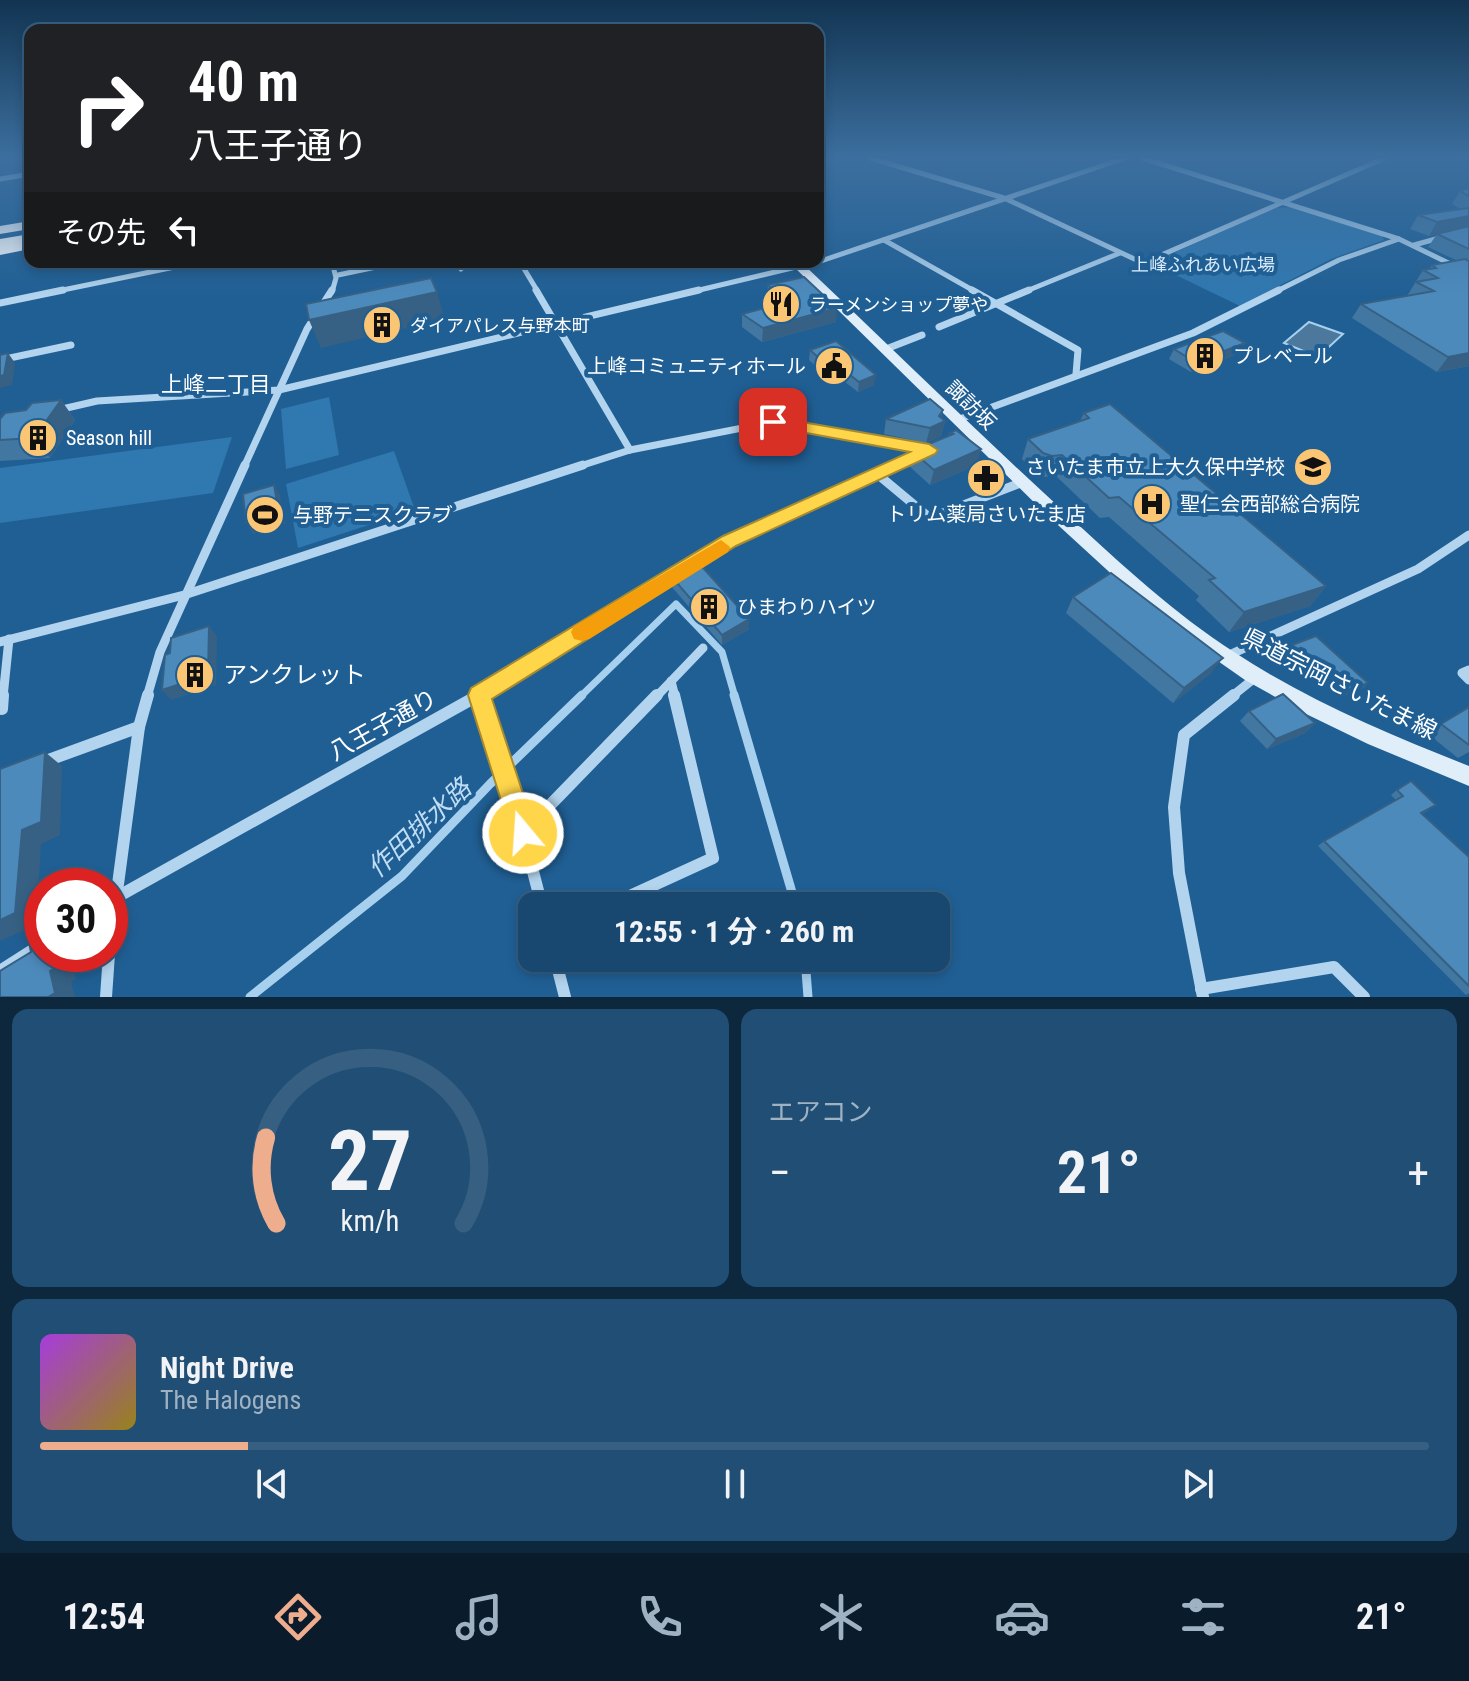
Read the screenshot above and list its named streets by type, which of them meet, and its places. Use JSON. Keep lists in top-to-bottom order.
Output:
{
  "streets": {
    "main road": ["諏訪坂", "県道宗岡さいたま線"],
    "street": ["八王子通り"]
  },
  "crossings": [
    ["諏訪坂", "県道宗岡さいたま線"]
  ],
  "districts": ["上峰二丁目"],
  "water": ["作田排水路"],
  "parks": ["上峰ふれあい広場"],
  "places": {
    "restaurant": ["ラーメンショップ夢や"],
    "building": [
      "ダイアパレス与野本町",
      "プレベール",
      "Season hill",
      "ひまわりハイツ",
      "アンクレット"
    ],
    "public building": ["上峰コミュニティホール"],
    "school or university": ["さいたま市立上大久保中学校"],
    "pharmacy": ["トリム薬局さいたま店"],
    "hospital": ["聖仁会西部総合病院"],
    "sports": ["与野テニスクラブ"]
  },
  "page": {
    "turn": ["40 m", "八王子通り"],
    "then": "その先",
    "limit": "30",
    "trip": "12:55 · 1 分 · 260 m",
    "tile": "エアコン",
    "heat": ["−", "21°", "+"],
    "song": ["Night Drive", "The Halogens"],
    "tabs": ["12:54", "21°"],
    "gauge": ["27", "km/h"]
  }
}
